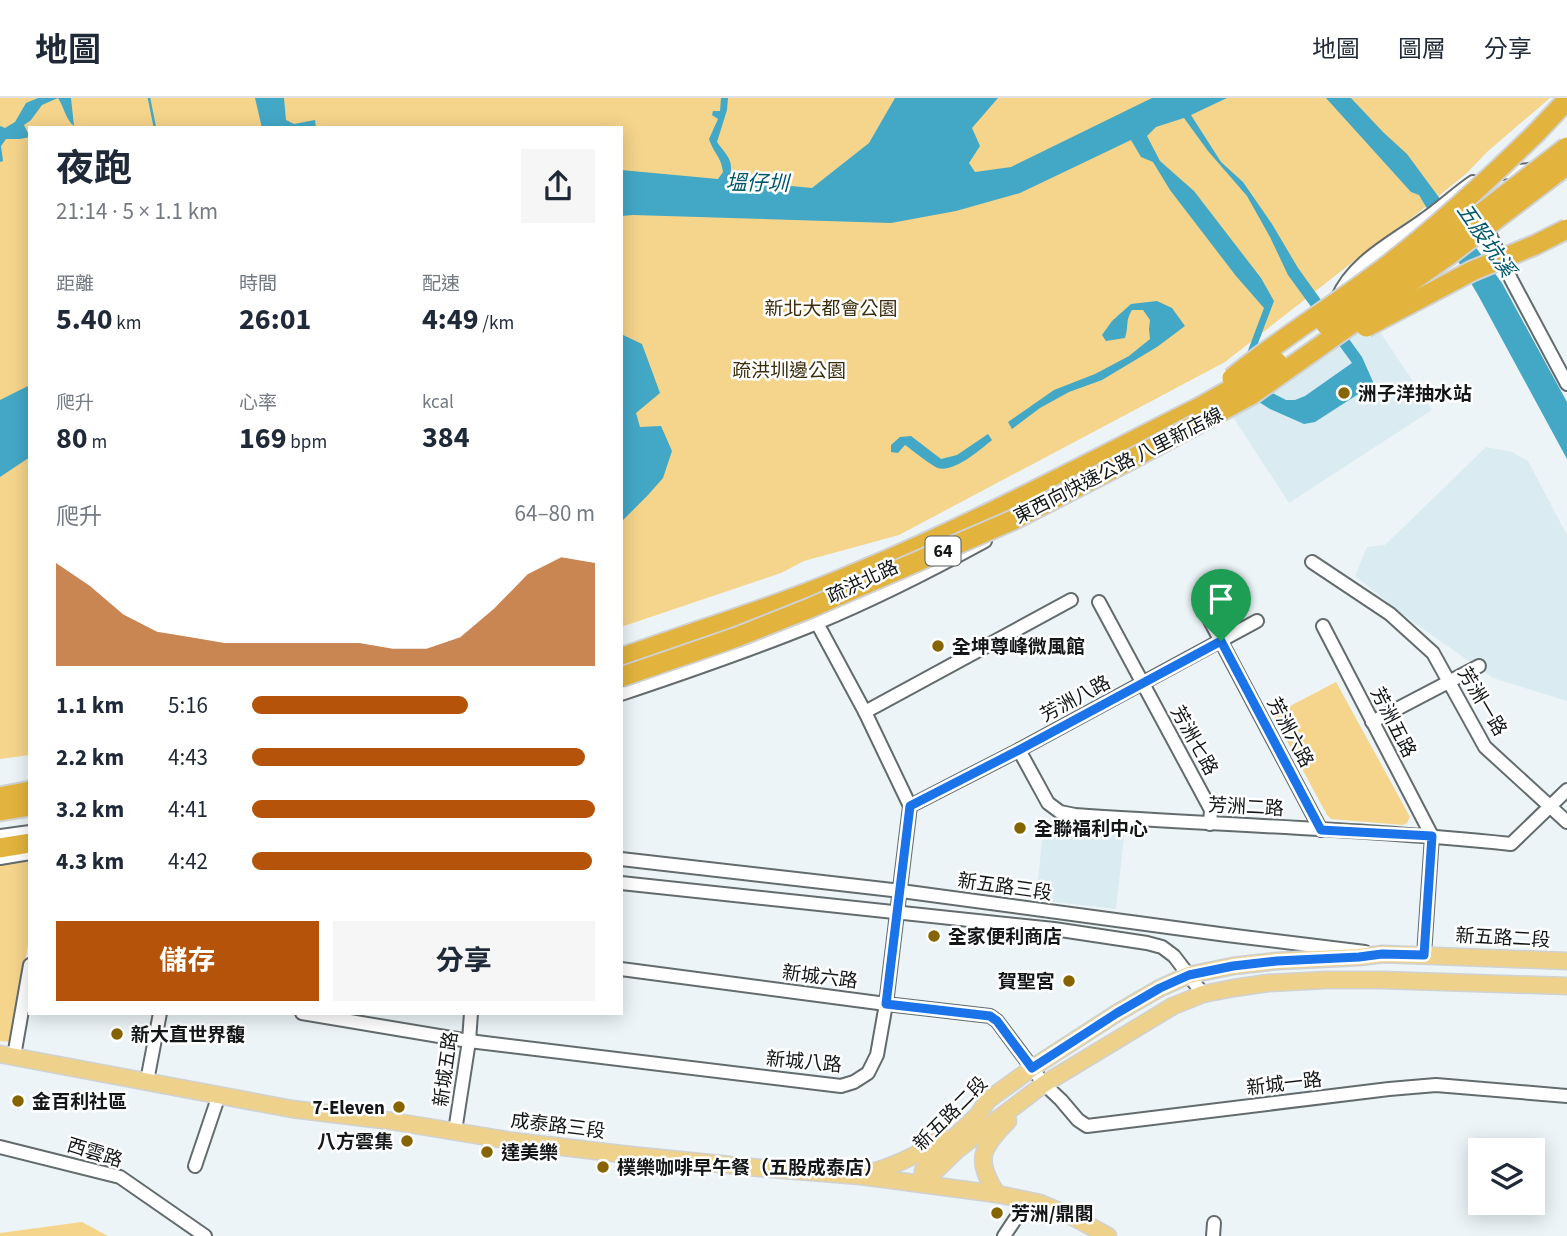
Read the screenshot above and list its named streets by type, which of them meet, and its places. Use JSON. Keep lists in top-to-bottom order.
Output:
{
  "streets": {
    "highway": ["東西向快速公路 八里新店線", "64"],
    "main road": ["新五路二段", "成泰路三段"],
    "street": [
      "疏洪北路",
      "芳洲八路",
      "芳洲一路",
      "芳洲五路",
      "芳洲六路",
      "芳洲七路",
      "芳洲二路",
      "新五路三段",
      "新城六路",
      "新城八路",
      "新城五路",
      "新城一路",
      "西雲路"
    ]
  },
  "crossings": [
    ["芳洲八路", "芳洲六路"],
    ["芳洲八路", "芳洲七路"],
    ["芳洲八路", "芳洲二路"],
    ["芳洲八路", "新城八路"],
    ["芳洲一路", "芳洲二路"],
    ["芳洲五路", "芳洲二路"],
    ["芳洲六路", "芳洲二路"],
    ["芳洲七路", "芳洲二路"],
    ["新五路三段", "新五路二段"],
    ["新五路三段", "新城八路"],
    ["新五路二段", "新城六路"],
    ["新五路二段", "新城一路"],
    ["新五路二段", "成泰路三段"],
    ["新城六路", "新城八路"],
    ["新城六路", "新城一路"],
    ["新城八路", "新城五路"],
    ["新城五路", "成泰路三段"]
  ],
  "water": ["塭仔圳", "五股坑溪"],
  "parks": ["新北大都會公園", "疏洪圳邊公園"],
  "places": [
    "洲子洋抽水站",
    "全坤尊峰微風館",
    "全聯福利中心",
    "全家便利商店",
    "賀聖宮",
    "新大直世界馥",
    "金百利社區",
    "7-Eleven",
    "八方雲集",
    "達美樂",
    "樸樂咖啡早午餐（五股成泰店）",
    "芳洲/鼎閣"
  ],
  "page": {
    "header": "地圖",
    "nav": ["地圖", "圖層", "分享"],
    "heading": ["夜跑", "21:14 · 5 × 1.1 km"],
    "stats": [
      ["距離", "5.40 km"],
      ["時間", "26:01"],
      ["配速", "4:49 /km"],
      ["爬升", "80 m"],
      ["心率", "169 bpm"],
      ["kcal", "384"]
    ],
    "chart": ["爬升", "64–80 m"],
    "list": [
      {
        "name": "1.1 km",
        "note": "5:16"
      },
      {
        "name": "2.2 km",
        "note": "4:43"
      },
      {
        "name": "3.2 km",
        "note": "4:41"
      },
      {
        "name": "4.3 km",
        "note": "4:42"
      }
    ],
    "buttons": ["儲存", "分享"]
  }
}
